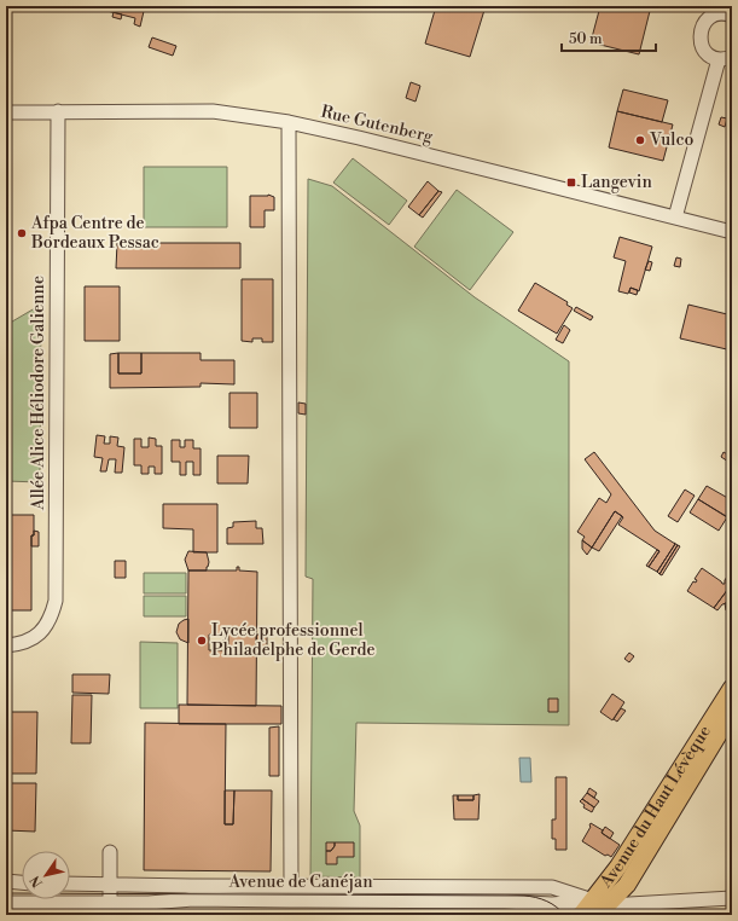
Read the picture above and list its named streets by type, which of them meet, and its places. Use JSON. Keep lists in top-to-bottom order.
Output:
{
  "streets": {
    "main road": ["Avenue du Haut Lévèque"],
    "street": ["Rue Gutenberg", "Allée Alice Héliodore Galienne", "Avenue de Canéjan"]
  },
  "crossings": [
    ["Rue Gutenberg", "Allée Alice Héliodore Galienne"],
    ["Avenue du Haut Lévèque", "Avenue de Canéjan"]
  ],
  "places": {
    "other": ["Vulco", "Afpa Centre de Bordeaux Pessac", "Lycée professionnel Philadelphe de Gerde"],
    "transit": ["Langevin"]
  },
  "scale_bar": "50 m",
  "north": "bottom left"
}
